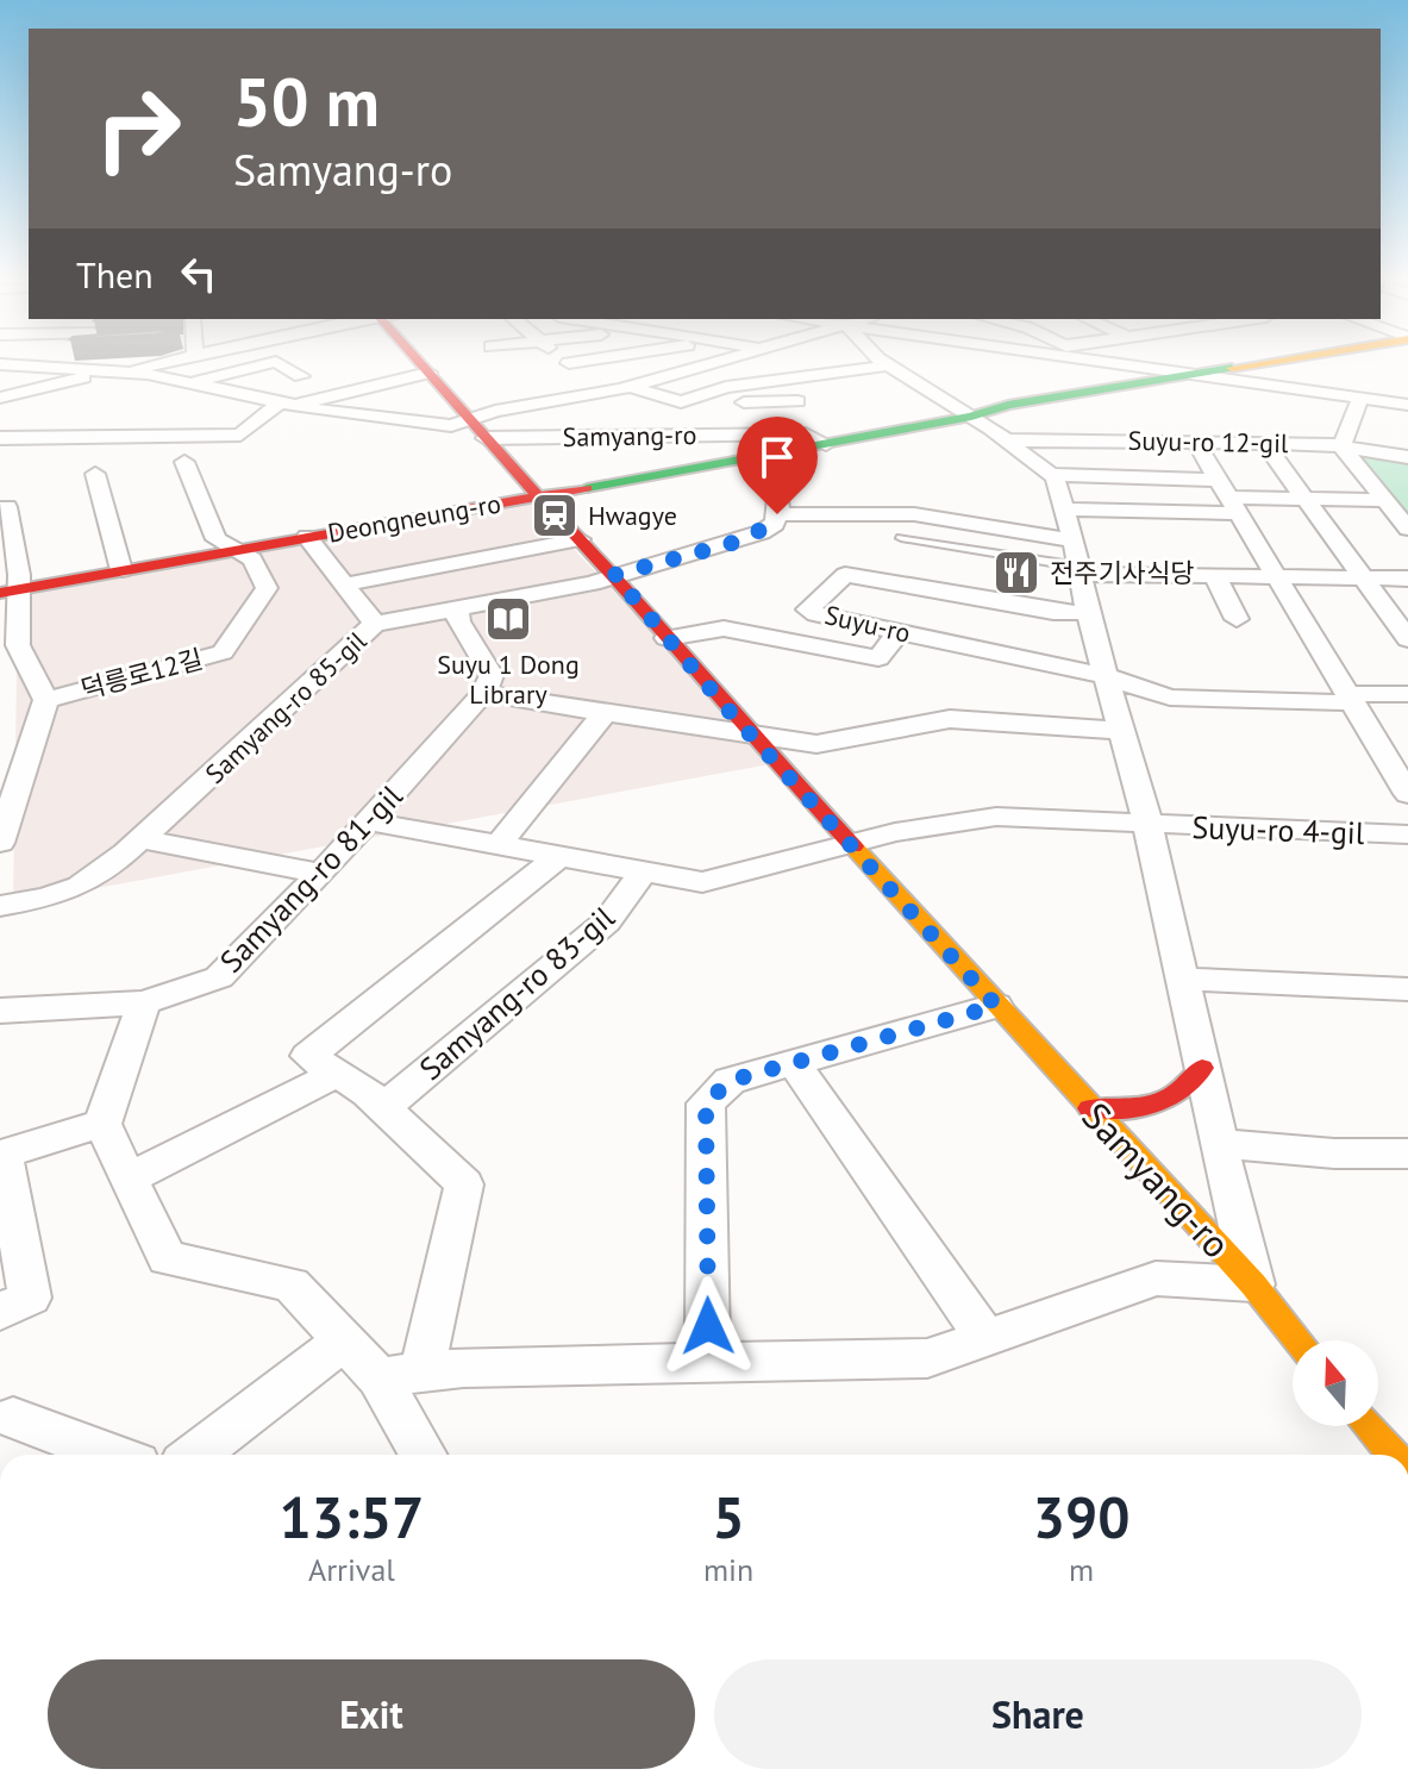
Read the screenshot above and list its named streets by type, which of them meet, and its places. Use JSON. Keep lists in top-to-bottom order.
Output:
{
  "streets": {
    "main road": ["Samyang-ro", "Deongneung-ro"],
    "street": [
      "Suyu-ro 12-gil",
      "Suyu-ro",
      "덕릉로12길",
      "Samyang-ro 85-gil",
      "Suyu-ro 4-gil",
      "Samyang-ro 81-gil",
      "Samyang-ro 83-gil"
    ]
  },
  "crossings": [
    ["Samyang-ro", "Deongneung-ro"],
    ["Samyang-ro", "Samyang-ro 85-gil"],
    ["Samyang-ro", "Samyang-ro 83-gil"],
    ["Deongneung-ro", "덕릉로12길"],
    ["Deongneung-ro", "Samyang-ro 85-gil"],
    ["Samyang-ro 81-gil", "Samyang-ro 83-gil"]
  ],
  "places": {
    "station": ["Hwagye"],
    "restaurant": ["전주기사식당"],
    "library": ["Suyu 1 Dong Library"]
  },
  "north": "top",
  "page": {
    "turn": ["50 m", "Samyang-ro"],
    "then": "Then",
    "eta": [
      "13:57",
      "Arrival",
      "5",
      "min",
      "390",
      "m"
    ],
    "buttons": ["Exit", "Share"]
  }
}
